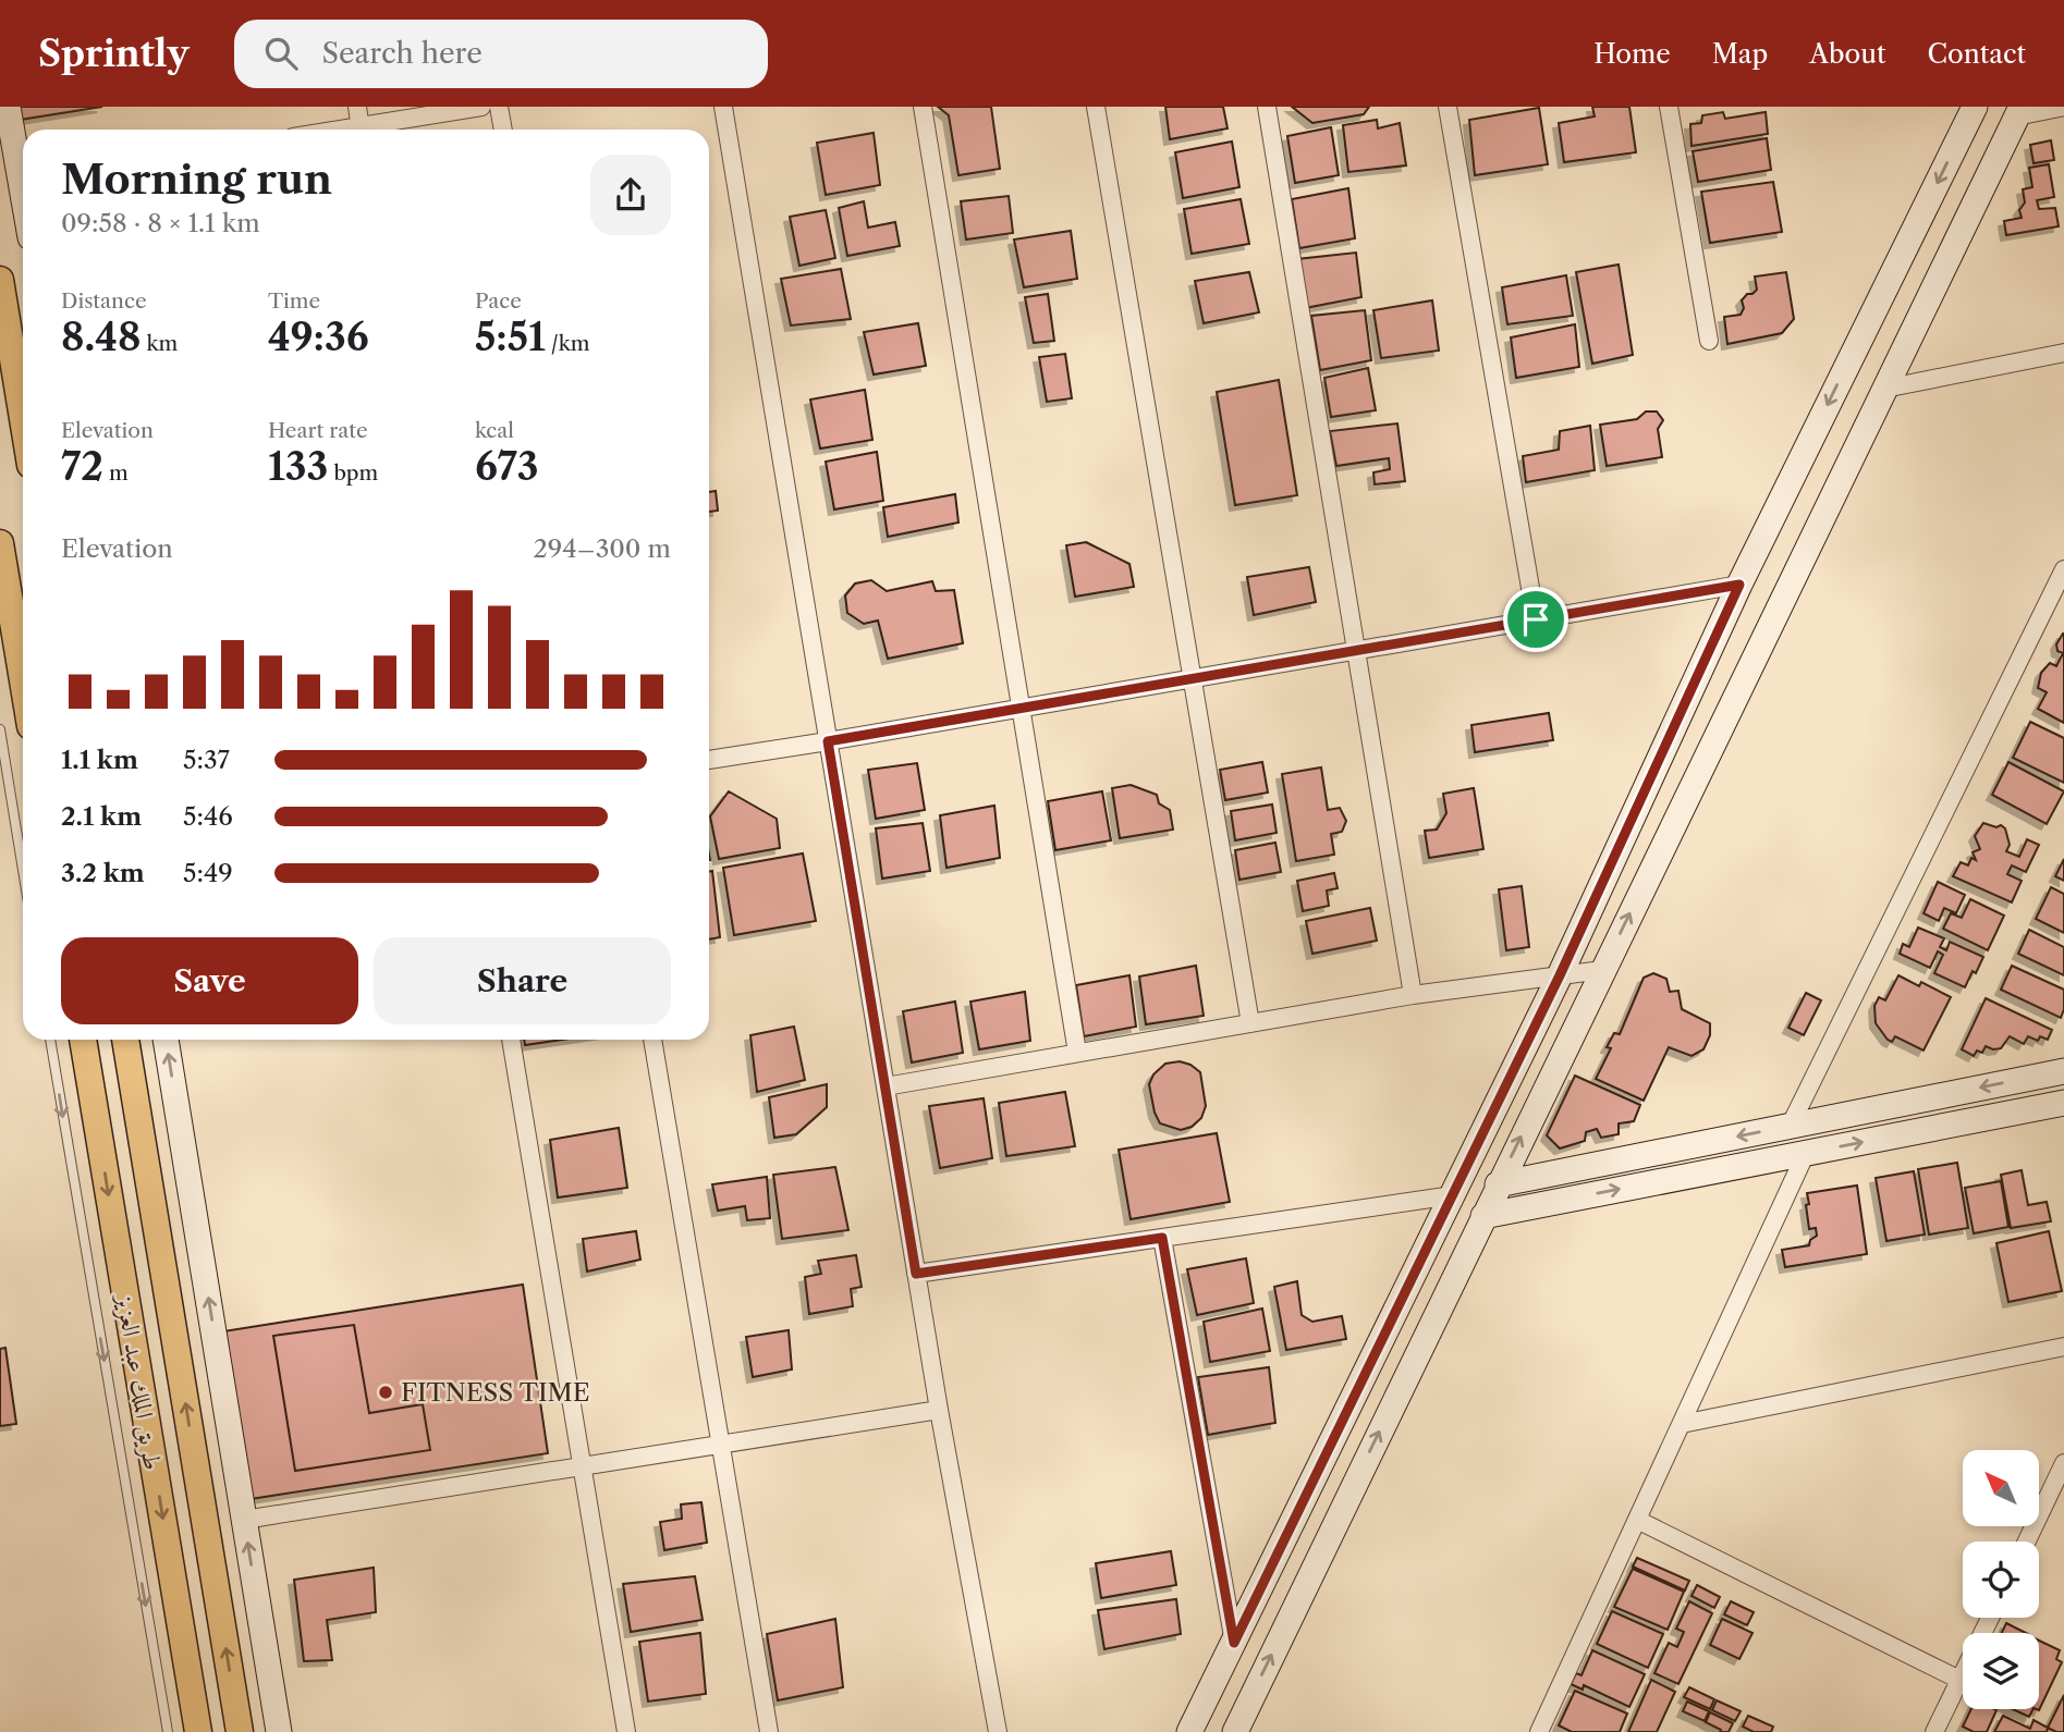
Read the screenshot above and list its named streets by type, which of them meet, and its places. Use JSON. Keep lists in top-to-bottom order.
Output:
{
  "streets": {
    "main road": ["طريق الملك عبد العزيز"]
  },
  "places": ["FITNESS TIME"],
  "north": "top left",
  "page": {
    "header": "Sprintly",
    "search": "Search here",
    "nav": [
      "Home",
      "Map",
      "About",
      "Contact"
    ],
    "heading": ["Morning run", "09:58 · 8 × 1.1 km"],
    "stats": [
      ["Distance", "8.48 km"],
      ["Time", "49:36"],
      ["Pace", "5:51 /km"],
      ["Elevation", "72 m"],
      ["Heart rate", "133 bpm"],
      ["kcal", "673"]
    ],
    "chart": ["Elevation", "294–300 m"],
    "list": [
      {
        "name": "1.1 km",
        "note": "5:37"
      },
      {
        "name": "2.1 km",
        "note": "5:46"
      },
      {
        "name": "3.2 km",
        "note": "5:49"
      }
    ],
    "buttons": ["Save", "Share"]
  }
}
